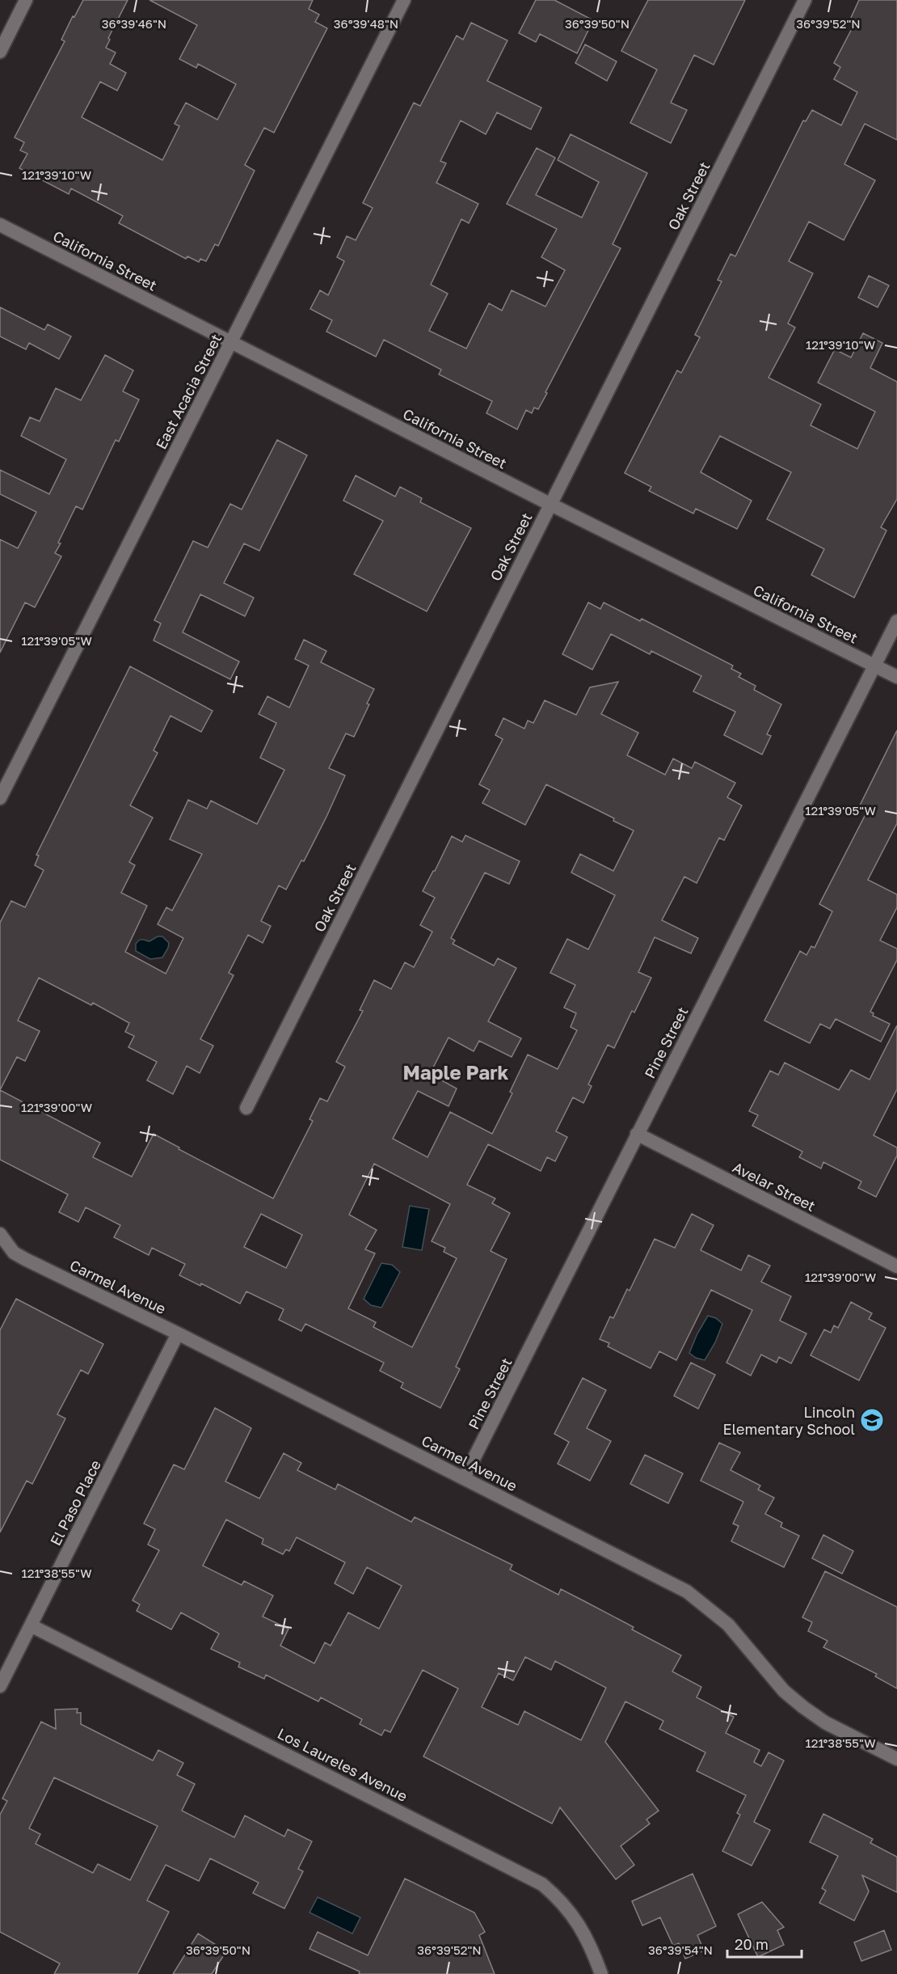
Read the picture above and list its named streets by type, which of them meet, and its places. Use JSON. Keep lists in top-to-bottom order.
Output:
{
  "streets": {
    "street": [
      "Oak Street",
      "California Street",
      "East Acacia Street",
      "Pine Street",
      "Avelar Street",
      "Carmel Avenue",
      "El Paso Place",
      "Los Laureles Avenue"
    ]
  },
  "crossings": [
    ["Oak Street", "California Street"],
    ["California Street", "East Acacia Street"],
    ["California Street", "Pine Street"],
    ["Pine Street", "Avelar Street"],
    ["Pine Street", "Carmel Avenue"],
    ["Carmel Avenue", "El Paso Place"],
    ["El Paso Place", "Los Laureles Avenue"]
  ],
  "districts": ["Maple Park"],
  "places": {
    "school or university": ["Lincoln Elementary School"]
  },
  "scale_bar": "20 m",
  "coordinates": [
    "36°39'46\"N",
    "36°39'48\"N",
    "36°39'50\"N",
    "36°39'52\"N",
    "121°39'10\"W",
    "121°39'05\"W",
    "121°39'00\"W",
    "121°38'55\"W",
    "36°39'54\"N"
  ]
}
